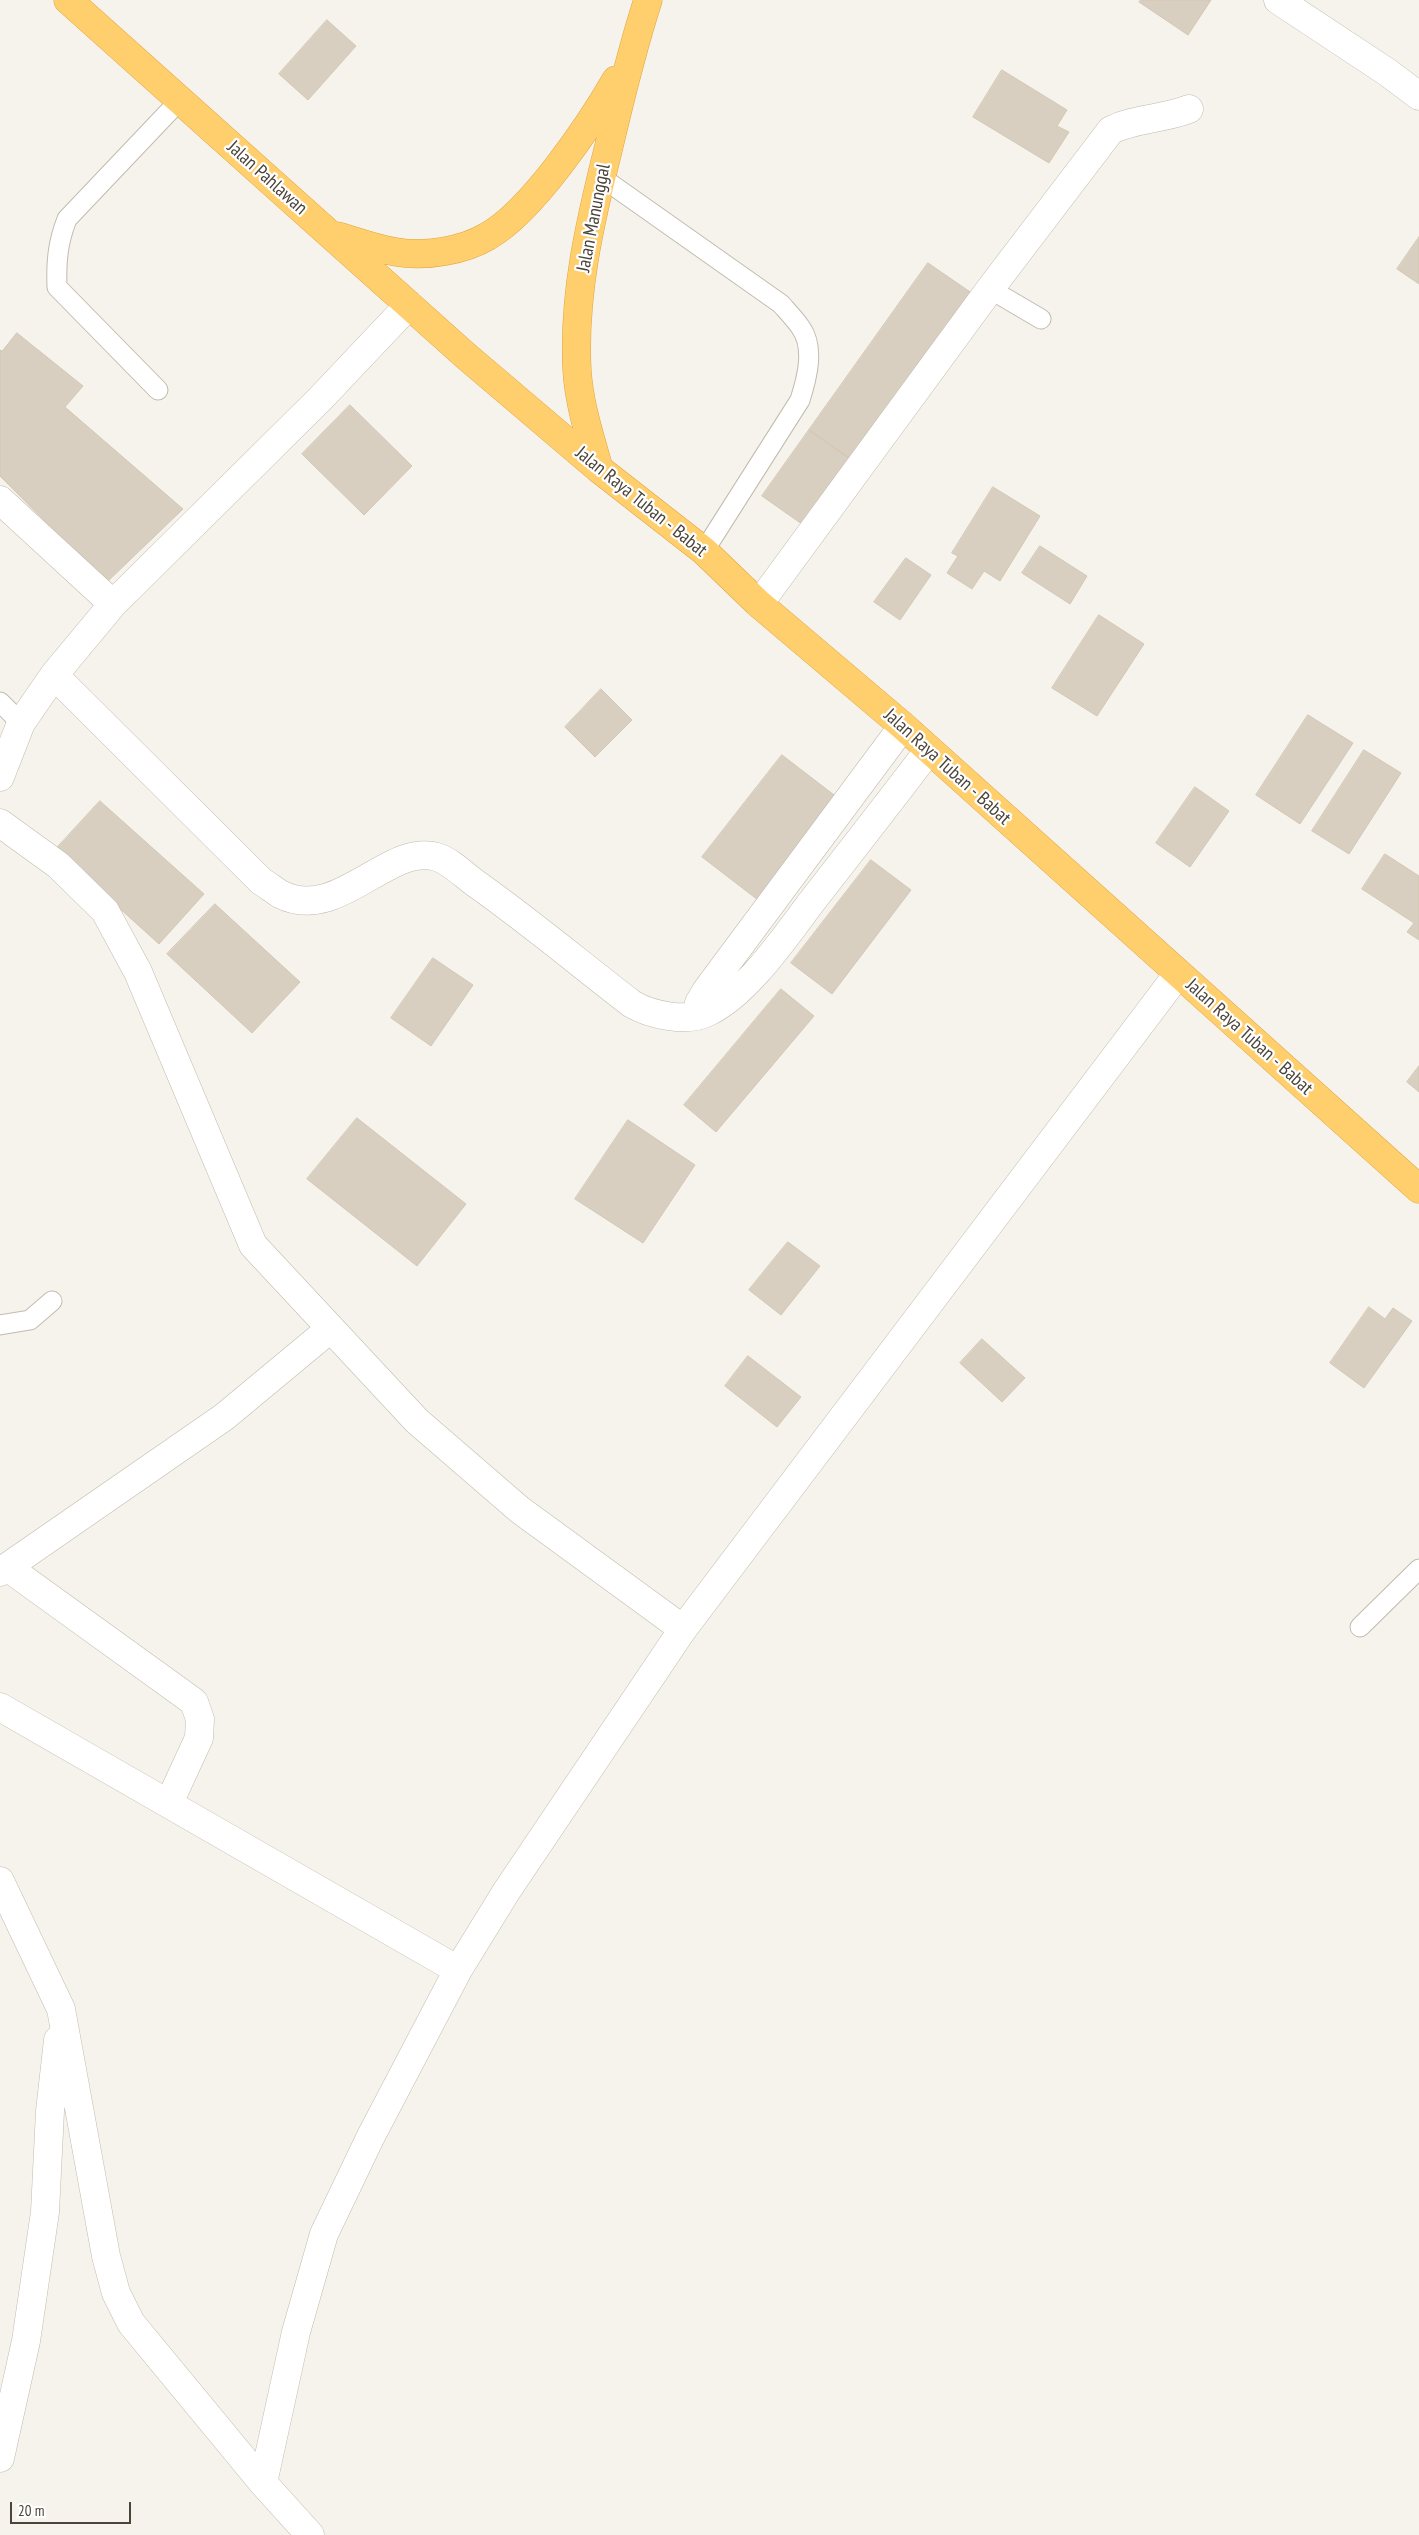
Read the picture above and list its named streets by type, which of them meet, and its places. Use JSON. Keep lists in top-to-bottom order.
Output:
{
  "streets": {
    "highway": ["Jalan Pahlawan", "Jalan Manunggal", "Jalan Raya Tuban - Babat"]
  },
  "crossings": [
    ["Jalan Pahlawan", "Jalan Raya Tuban - Babat"],
    ["Jalan Manunggal", "Jalan Raya Tuban - Babat"]
  ],
  "scale_bar": "20 m"
}
